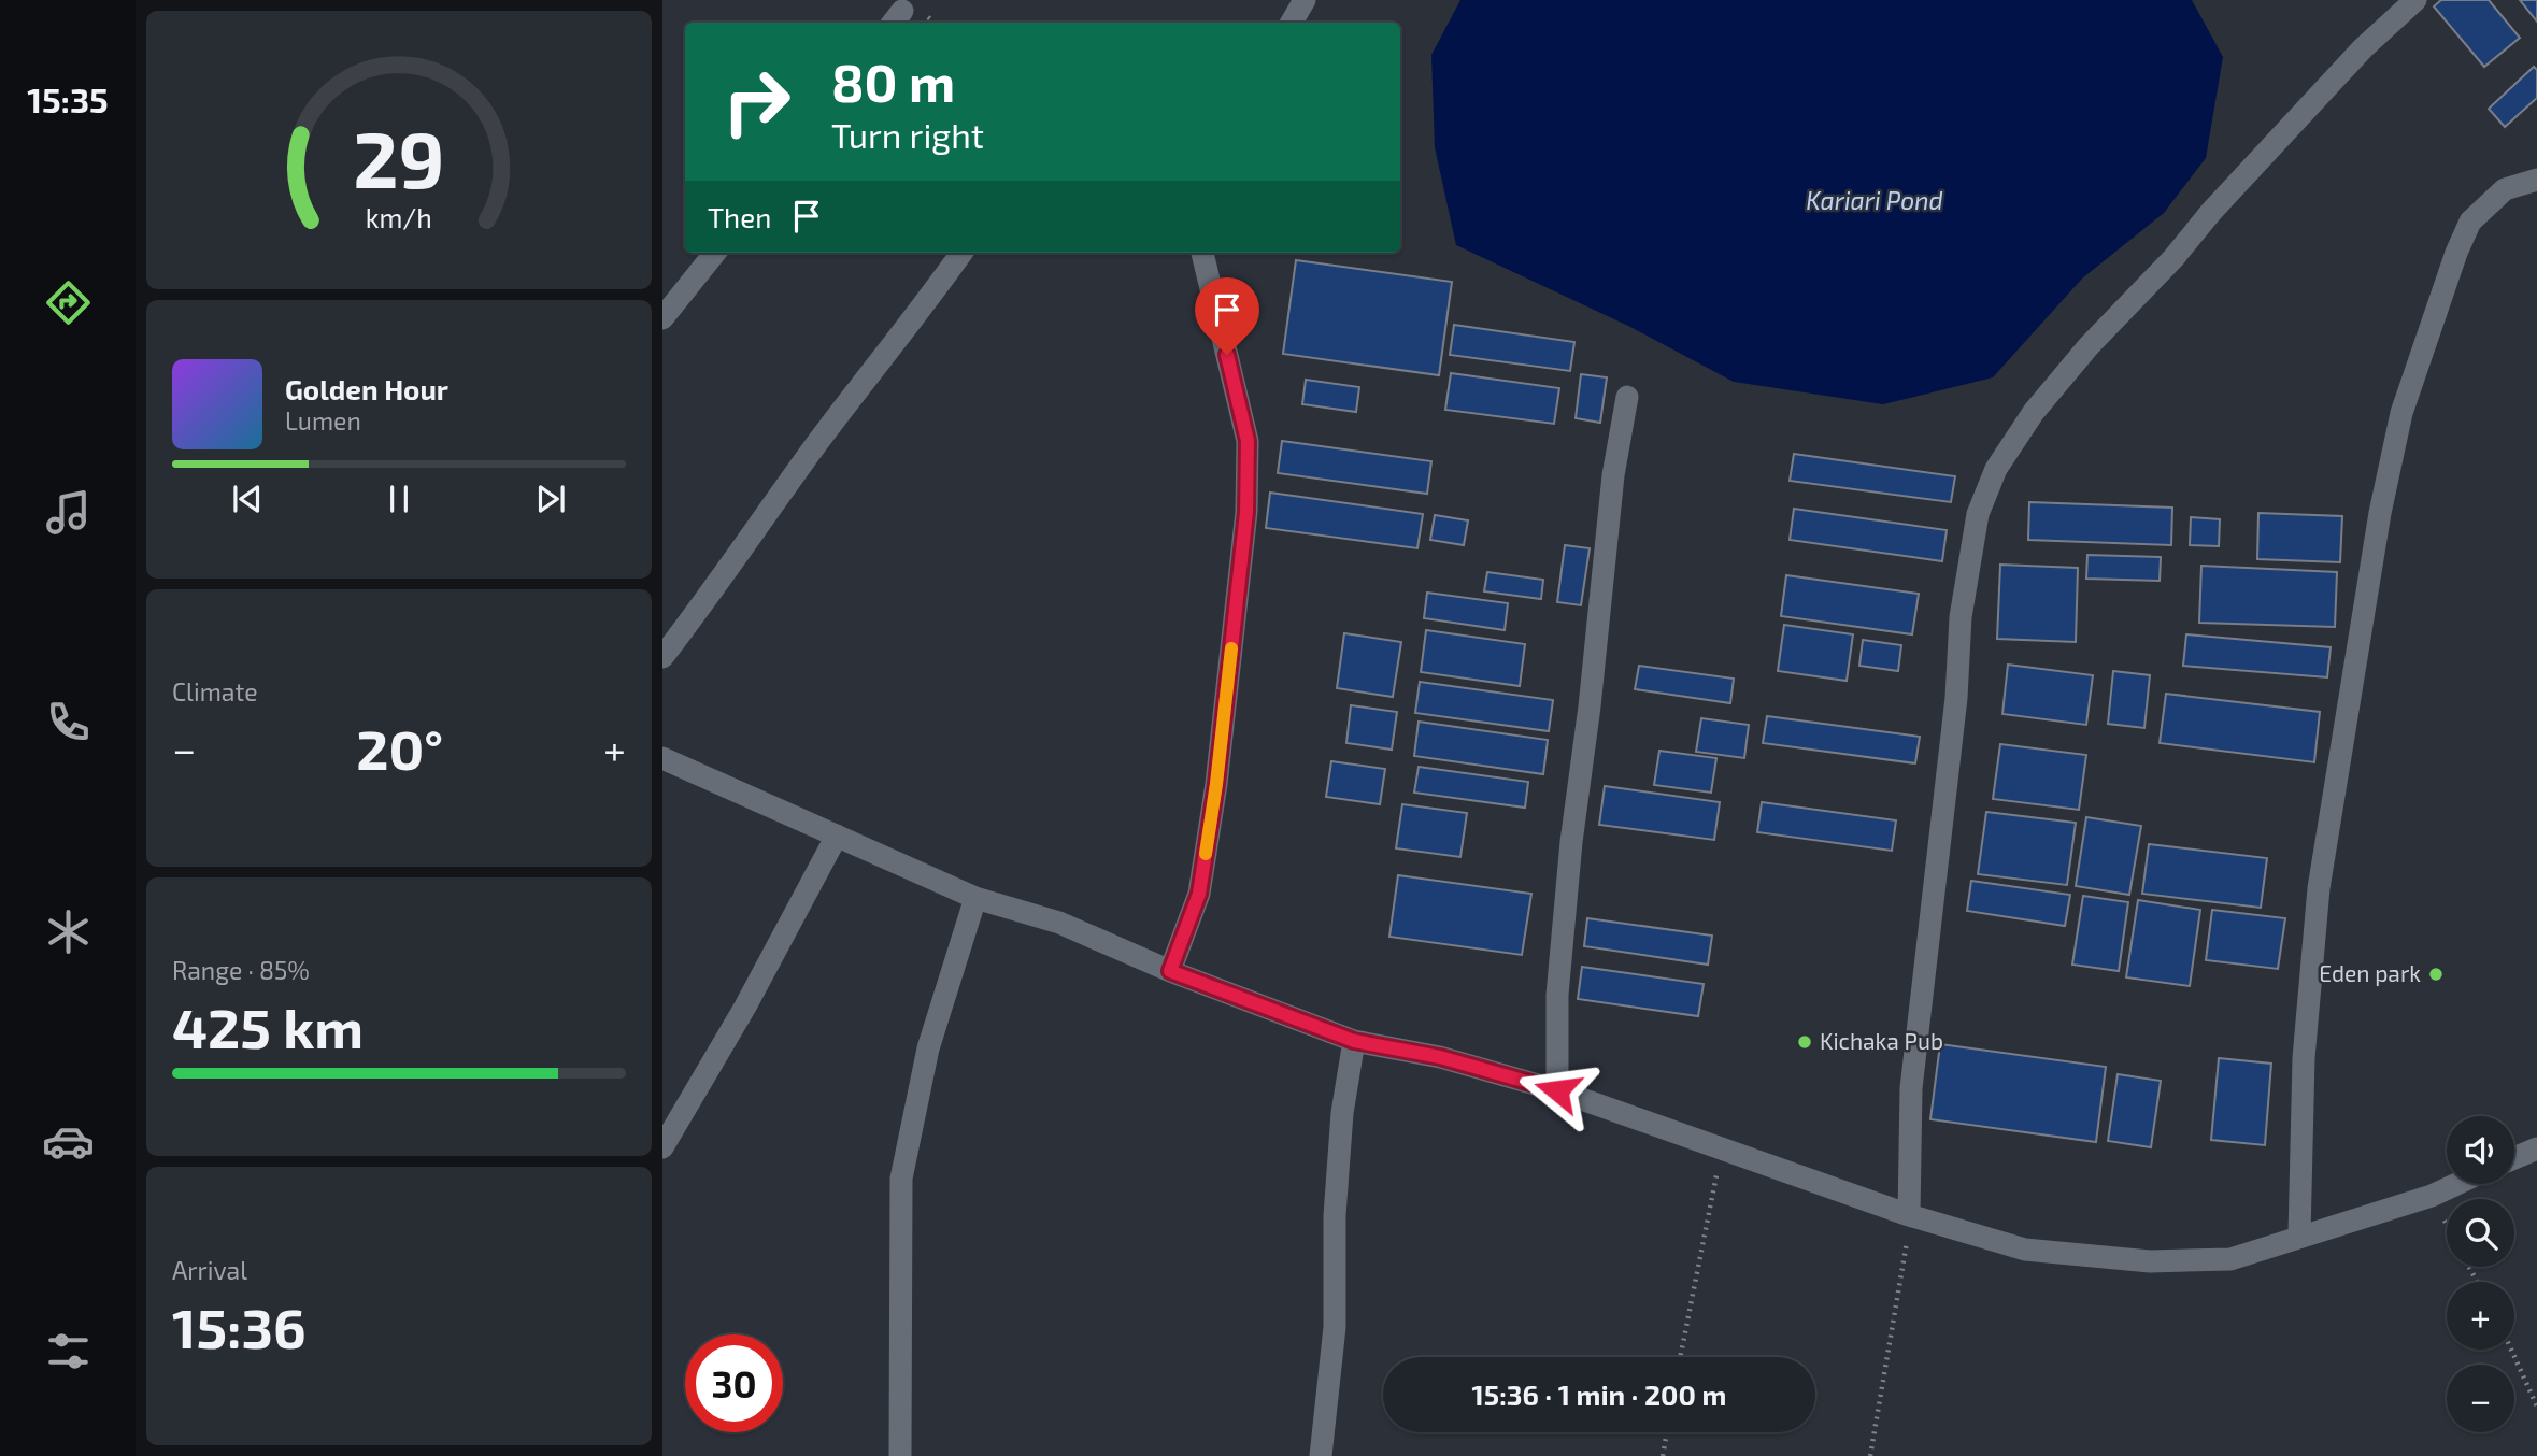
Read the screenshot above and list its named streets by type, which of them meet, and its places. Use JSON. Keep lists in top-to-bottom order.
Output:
{
  "water": ["Kariari Pond"],
  "places": ["Eden park", "Kichaka Pub"],
  "page": {
    "tabs": "15:35",
    "turn": ["80 m", "Turn right"],
    "then": "Then",
    "song": ["Golden Hour", "Lumen"],
    "tile": [
      "Climate",
      ["Range · 85%", "425 km"],
      ["Arrival", "15:36"]
    ],
    "heat": ["−", "20°", "+"],
    "map_buttons": ["+", "−"],
    "limit": "30",
    "trip": "15:36 · 1 min · 200 m",
    "gauge": ["29", "km/h"]
  }
}
